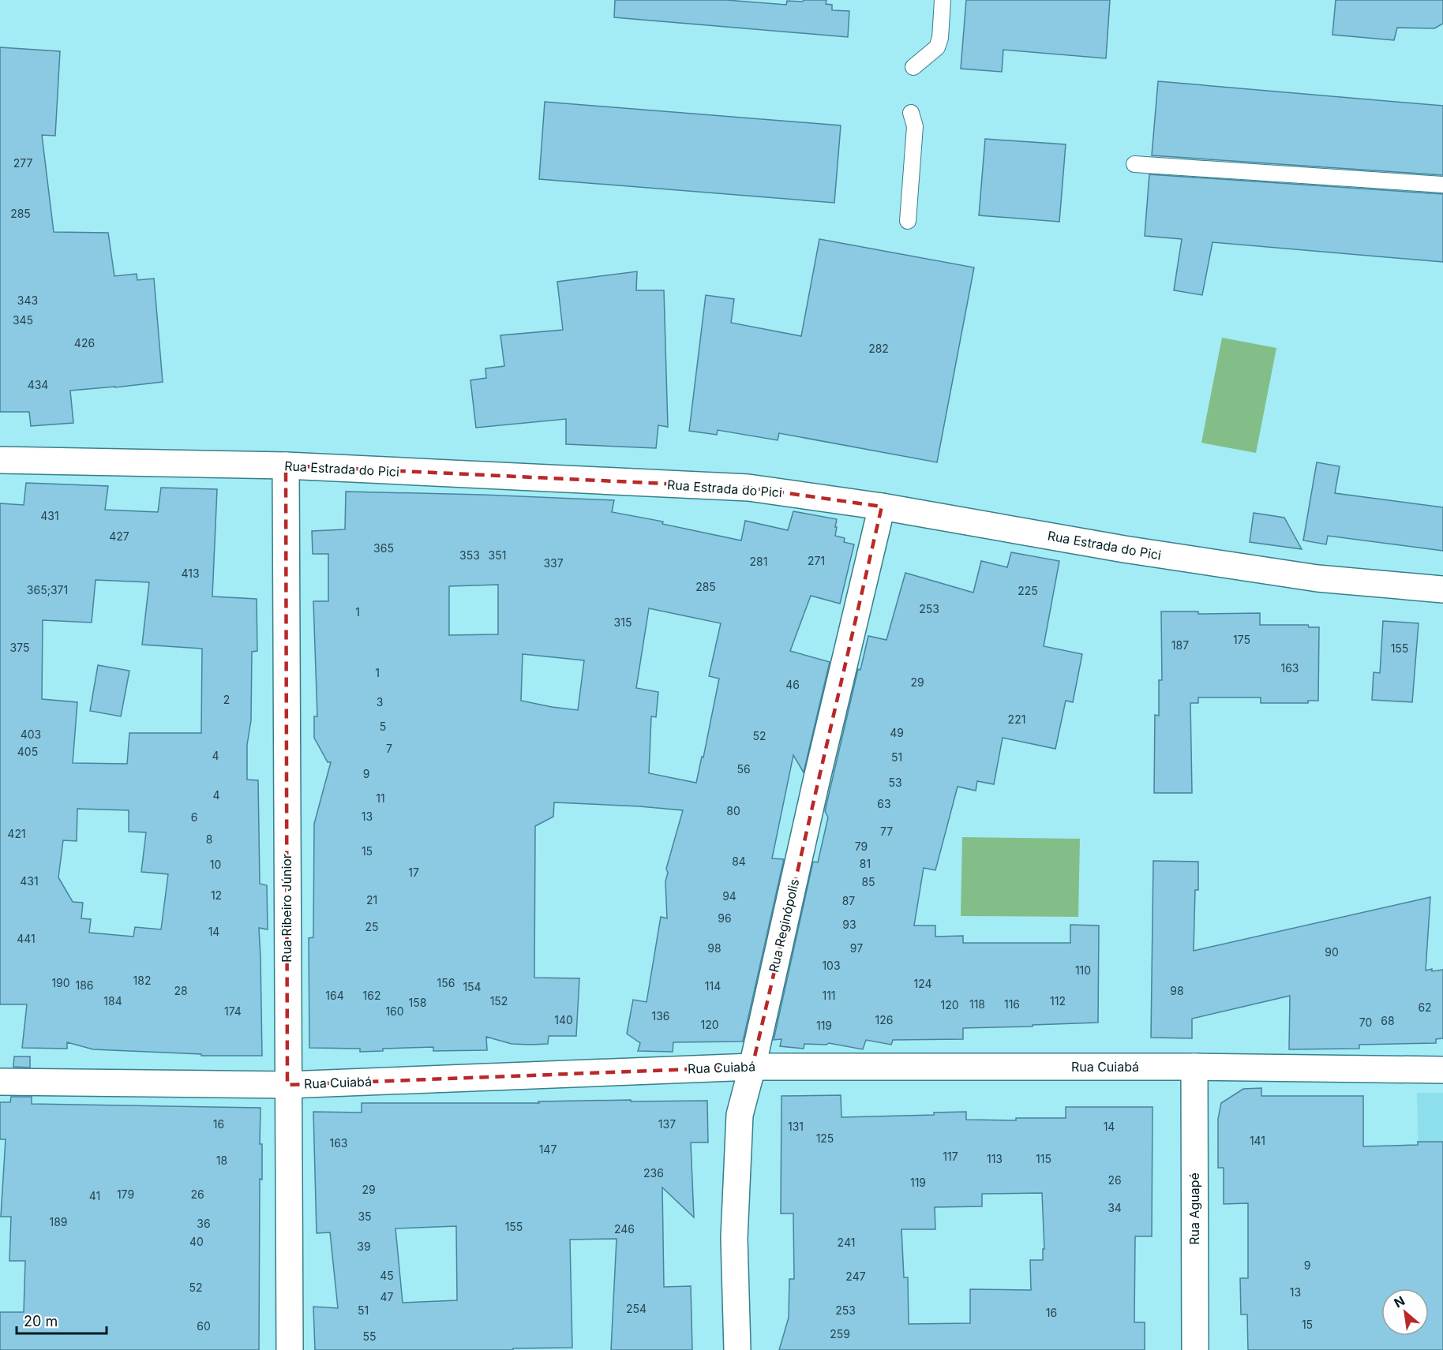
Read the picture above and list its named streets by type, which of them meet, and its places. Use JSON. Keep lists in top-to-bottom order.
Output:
{
  "streets": {
    "street": [
      "Rua Estrada do Pici",
      "Rua Ribeiro Júnior",
      "Rua Reginópolis",
      "Rua Cuiabá",
      "Rua Aguapé"
    ]
  },
  "crossings": [
    ["Rua Estrada do Pici", "Rua Ribeiro Júnior"],
    ["Rua Estrada do Pici", "Rua Reginópolis"],
    ["Rua Ribeiro Júnior", "Rua Cuiabá"],
    ["Rua Reginópolis", "Rua Cuiabá"],
    ["Rua Cuiabá", "Rua Aguapé"]
  ],
  "house_numbers": [
    "277",
    "285",
    "343",
    "345",
    "426",
    "282",
    "434",
    "431",
    "427",
    "365",
    "353",
    "351",
    "271",
    "281",
    "337",
    "413",
    "285",
    "365;371",
    "225",
    "253",
    "1",
    "315",
    "175",
    "187",
    "375",
    "155",
    "163",
    "1",
    "29",
    "46",
    "2",
    "3",
    "221",
    "5",
    "49",
    "403",
    "52",
    "7",
    "405",
    "4",
    "51",
    "56",
    "9",
    "53",
    "4",
    "11",
    "63",
    "80",
    "13",
    "6",
    "77",
    "421",
    "8",
    "79",
    "15",
    "84",
    "81",
    "10",
    "17",
    "431",
    "85",
    "12",
    "94",
    "21",
    "87",
    "96",
    "93",
    "25",
    "14",
    "441",
    "98",
    "97",
    "90",
    "103",
    "110",
    "182",
    "190",
    "156",
    "124",
    "186",
    "114",
    "154",
    "28",
    "98",
    "164",
    "162",
    "111",
    "184",
    "152",
    "112",
    "158",
    "118",
    "116",
    "120",
    "62",
    "174",
    "160",
    "136",
    "140",
    "126",
    "68",
    "70",
    "120",
    "119",
    "16",
    "137",
    "131",
    "14",
    "125",
    "141",
    "163",
    "147",
    "117",
    "113",
    "115",
    "18",
    "236",
    "26",
    "119",
    "29",
    "179",
    "26",
    "41",
    "34",
    "35",
    "189",
    "36",
    "155",
    "246",
    "40",
    "241",
    "39",
    "9",
    "45",
    "247",
    "52",
    "13",
    "47",
    "254",
    "51",
    "253",
    "16",
    "15",
    "60",
    "259",
    "55"
  ],
  "scale_bar": "20 m",
  "north": "top left"
}
